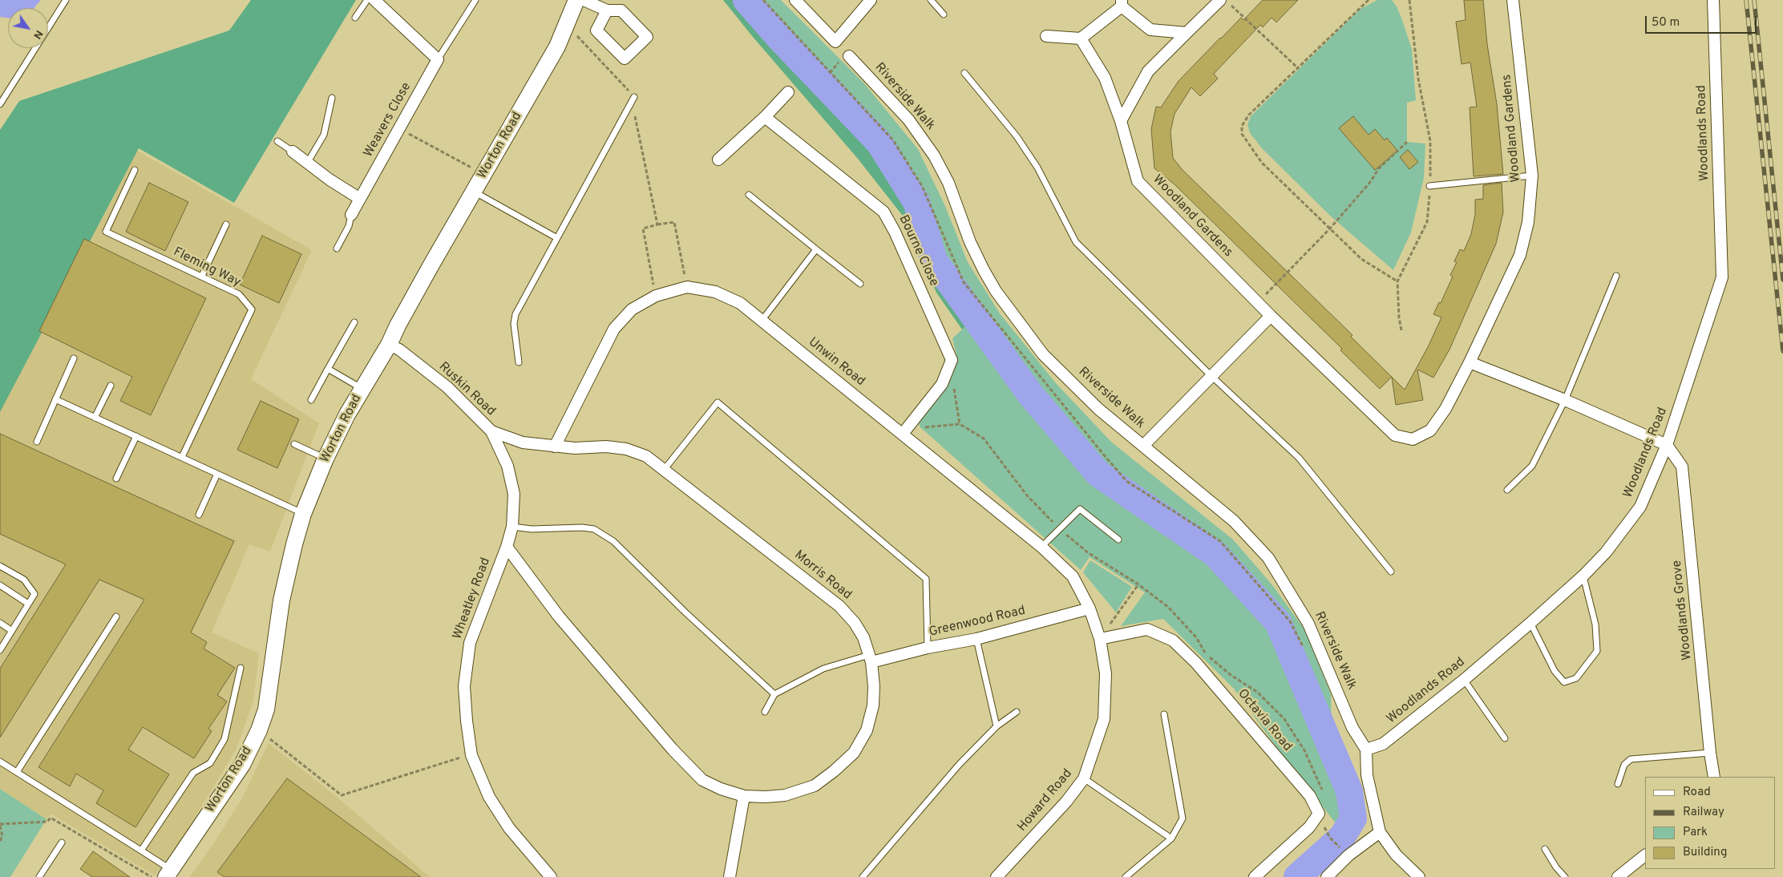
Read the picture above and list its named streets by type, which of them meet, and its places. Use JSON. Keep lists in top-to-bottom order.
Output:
{
  "streets": {
    "street": [
      "Riverside Walk",
      "Weavers Close",
      "Woodland Gardens",
      "Woodlands Road",
      "Worton Road",
      "Bourne Close",
      "Unwin Road",
      "Ruskin Road",
      "Morris Road",
      "Wheatley Road",
      "Woodlands Grove",
      "Greenwood Road",
      "Octavia Road",
      "Howard Road"
    ],
    "lane": ["Fleming Way"]
  },
  "crossings": [
    ["Riverside Walk", "Woodlands Road"],
    ["Woodlands Road", "Woodlands Grove"],
    ["Worton Road", "Ruskin Road"],
    ["Bourne Close", "Unwin Road"],
    ["Unwin Road", "Ruskin Road"],
    ["Unwin Road", "Morris Road"],
    ["Unwin Road", "Greenwood Road"],
    ["Unwin Road", "Octavia Road"],
    ["Unwin Road", "Howard Road"],
    ["Ruskin Road", "Morris Road"],
    ["Ruskin Road", "Wheatley Road"],
    ["Morris Road", "Wheatley Road"],
    ["Morris Road", "Greenwood Road"],
    ["Octavia Road", "Howard Road"]
  ],
  "legend": [
    "Road",
    "Railway",
    "Park",
    "Building"
  ],
  "scale_bar": "50 m",
  "north": "bottom right"
}
